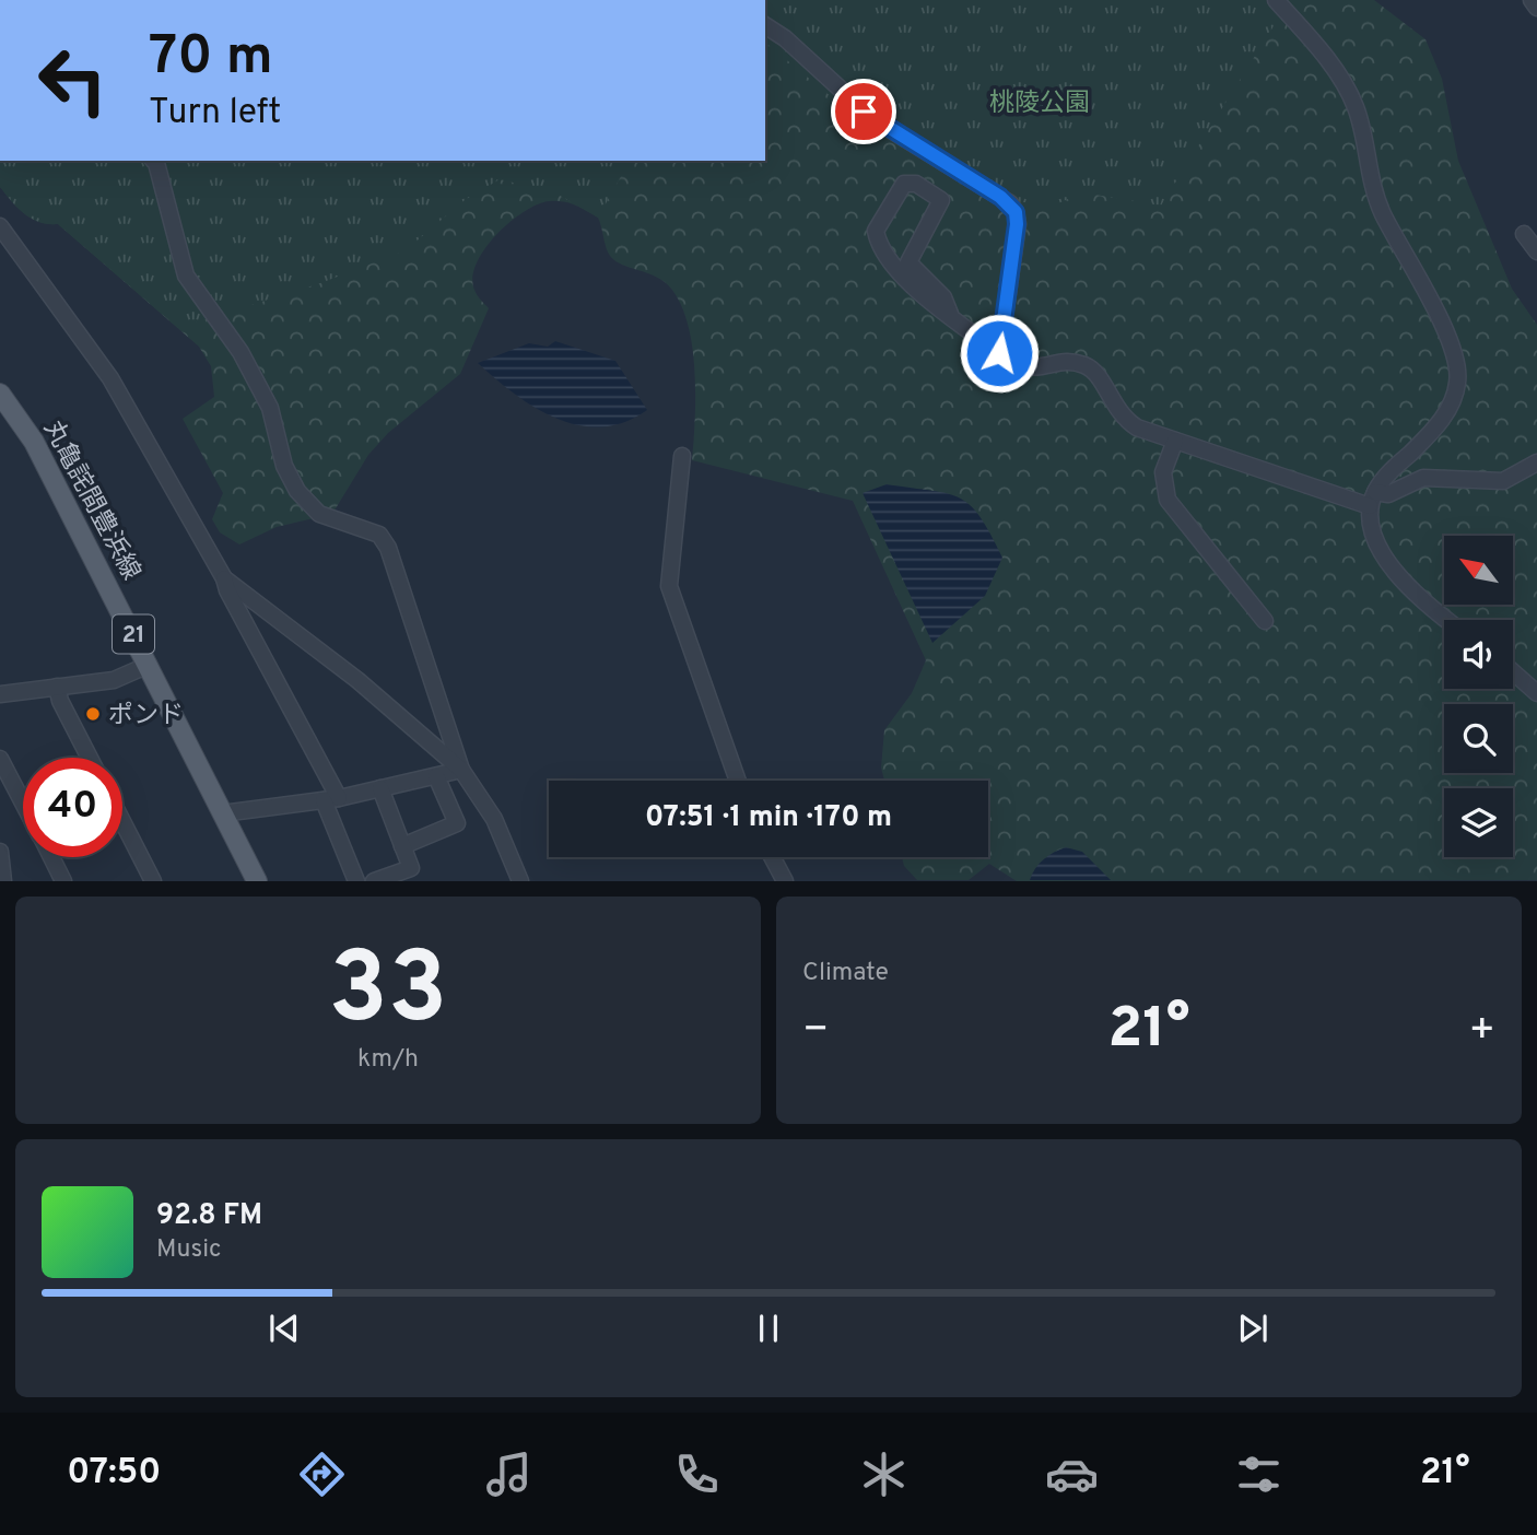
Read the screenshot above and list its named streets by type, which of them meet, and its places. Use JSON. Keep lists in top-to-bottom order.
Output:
{
  "streets": {
    "main road": ["丸亀詫間豊浜線", "21"]
  },
  "parks": ["桃陵公園"],
  "places": ["ポンド"],
  "north": "top left",
  "page": {
    "turn": ["70 m", "Turn left"],
    "limit": "40",
    "trip": "07:51 · 1 min · 170 m",
    "tile": [
      ["33", "km/h"],
      "Climate"
    ],
    "heat": ["−", "21°", "+"],
    "song": ["92.8 FM", "Music"],
    "tabs": ["07:50", "21°"]
  }
}
